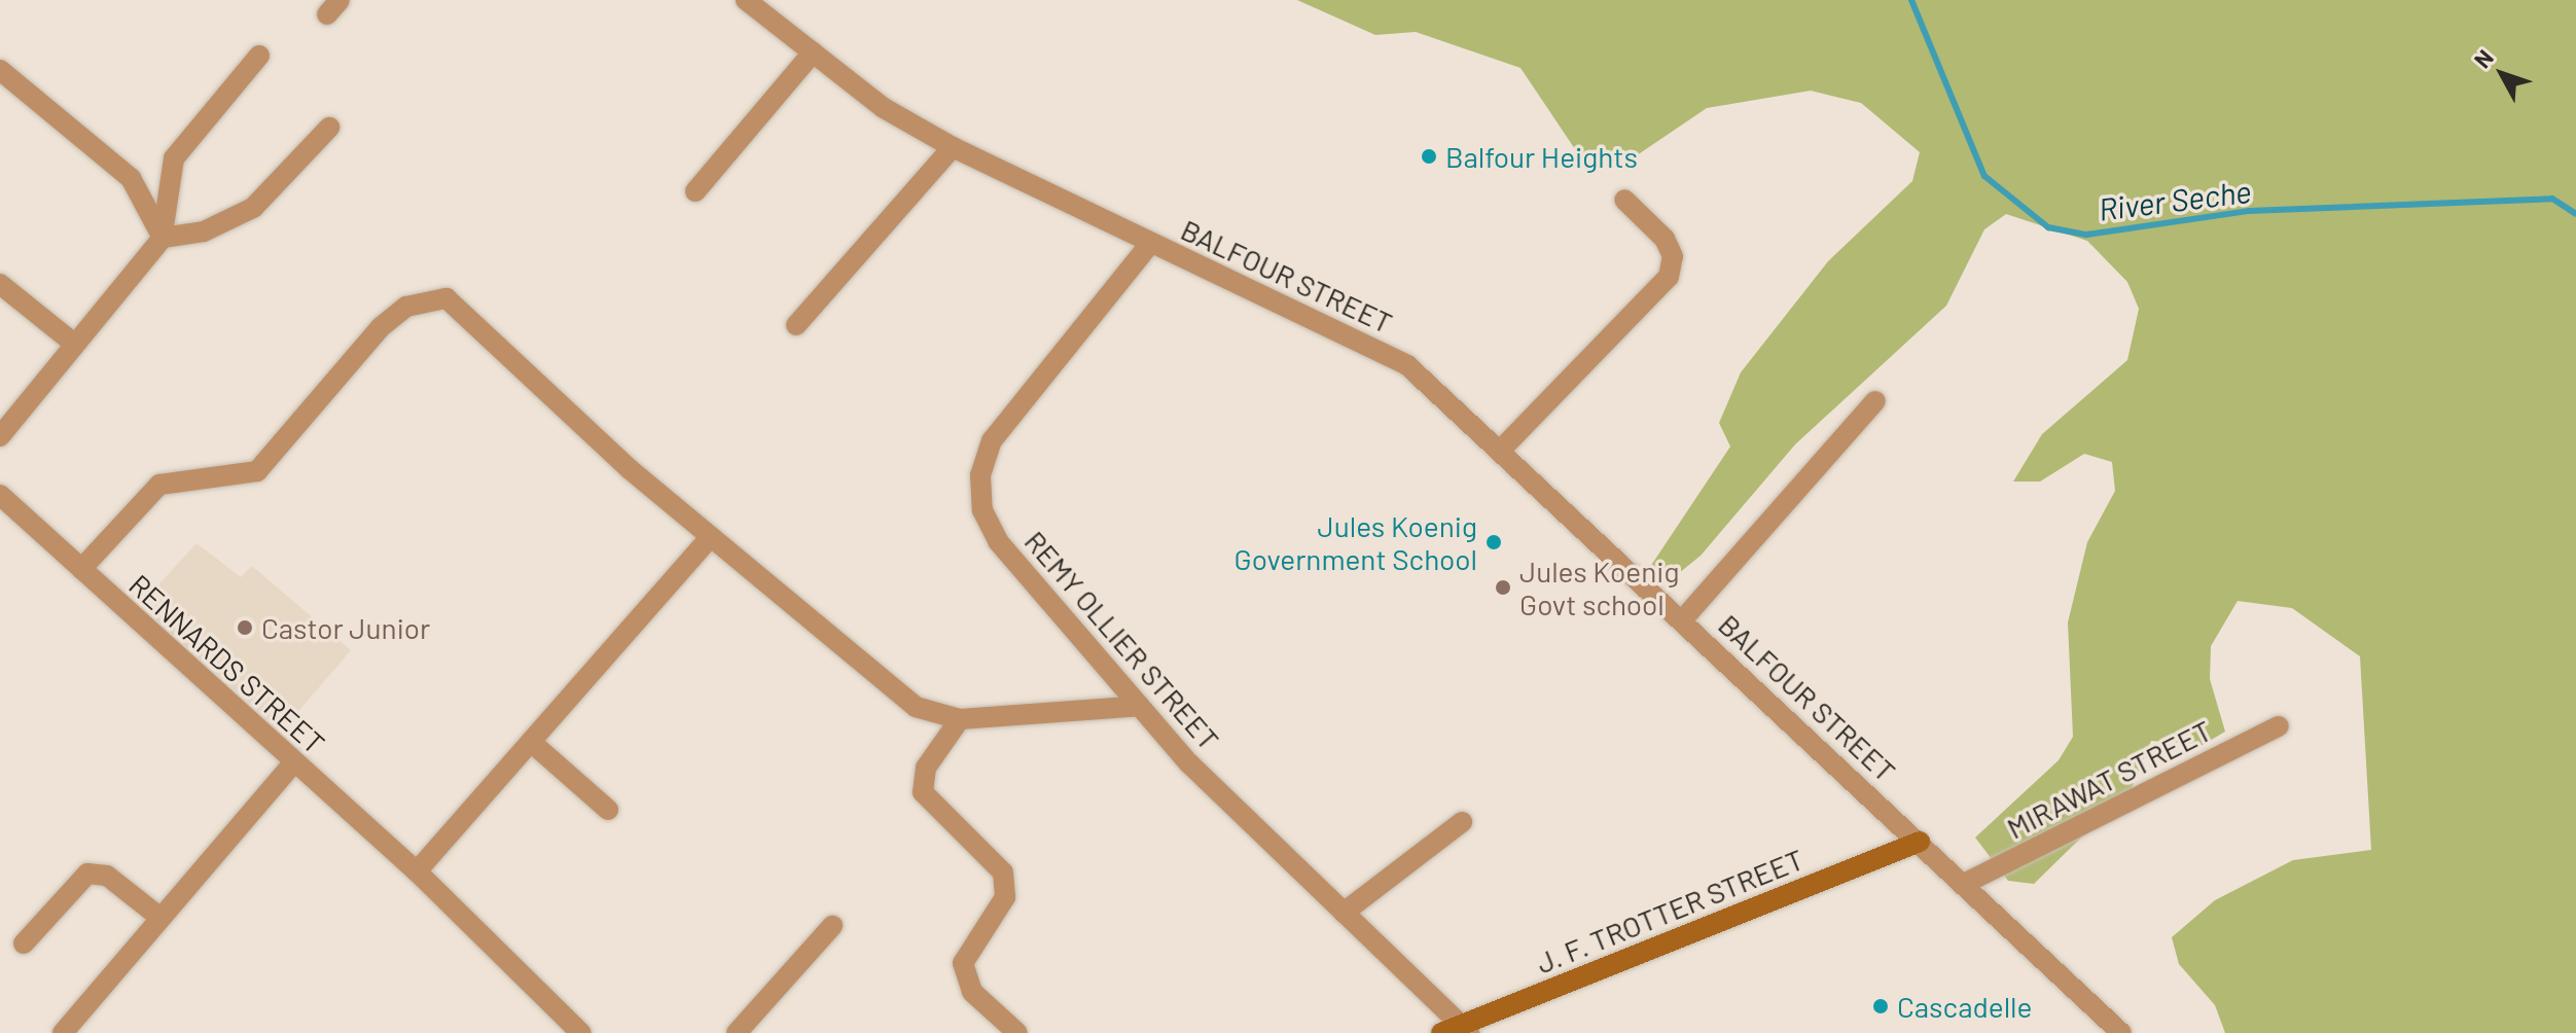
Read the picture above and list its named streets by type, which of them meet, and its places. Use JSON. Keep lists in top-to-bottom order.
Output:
{
  "streets": {
    "street": [
      "BALFOUR STREET",
      "REMY OLLIER STREET",
      "RENNARDS STREET",
      "MIRAWAT STREET",
      "J. F. TROTTER STREET"
    ]
  },
  "crossings": [
    ["BALFOUR STREET", "REMY OLLIER STREET"],
    ["BALFOUR STREET", "MIRAWAT STREET"],
    ["BALFOUR STREET", "J. F. TROTTER STREET"],
    ["REMY OLLIER STREET", "J. F. TROTTER STREET"]
  ],
  "water": ["River Seche"],
  "places": [
    "Balfour Heights",
    "Jules Koenig Government School",
    "Jules Koenig Govt school",
    "Castor Junior",
    "Cascadelle"
  ],
  "north": "top left"
}
